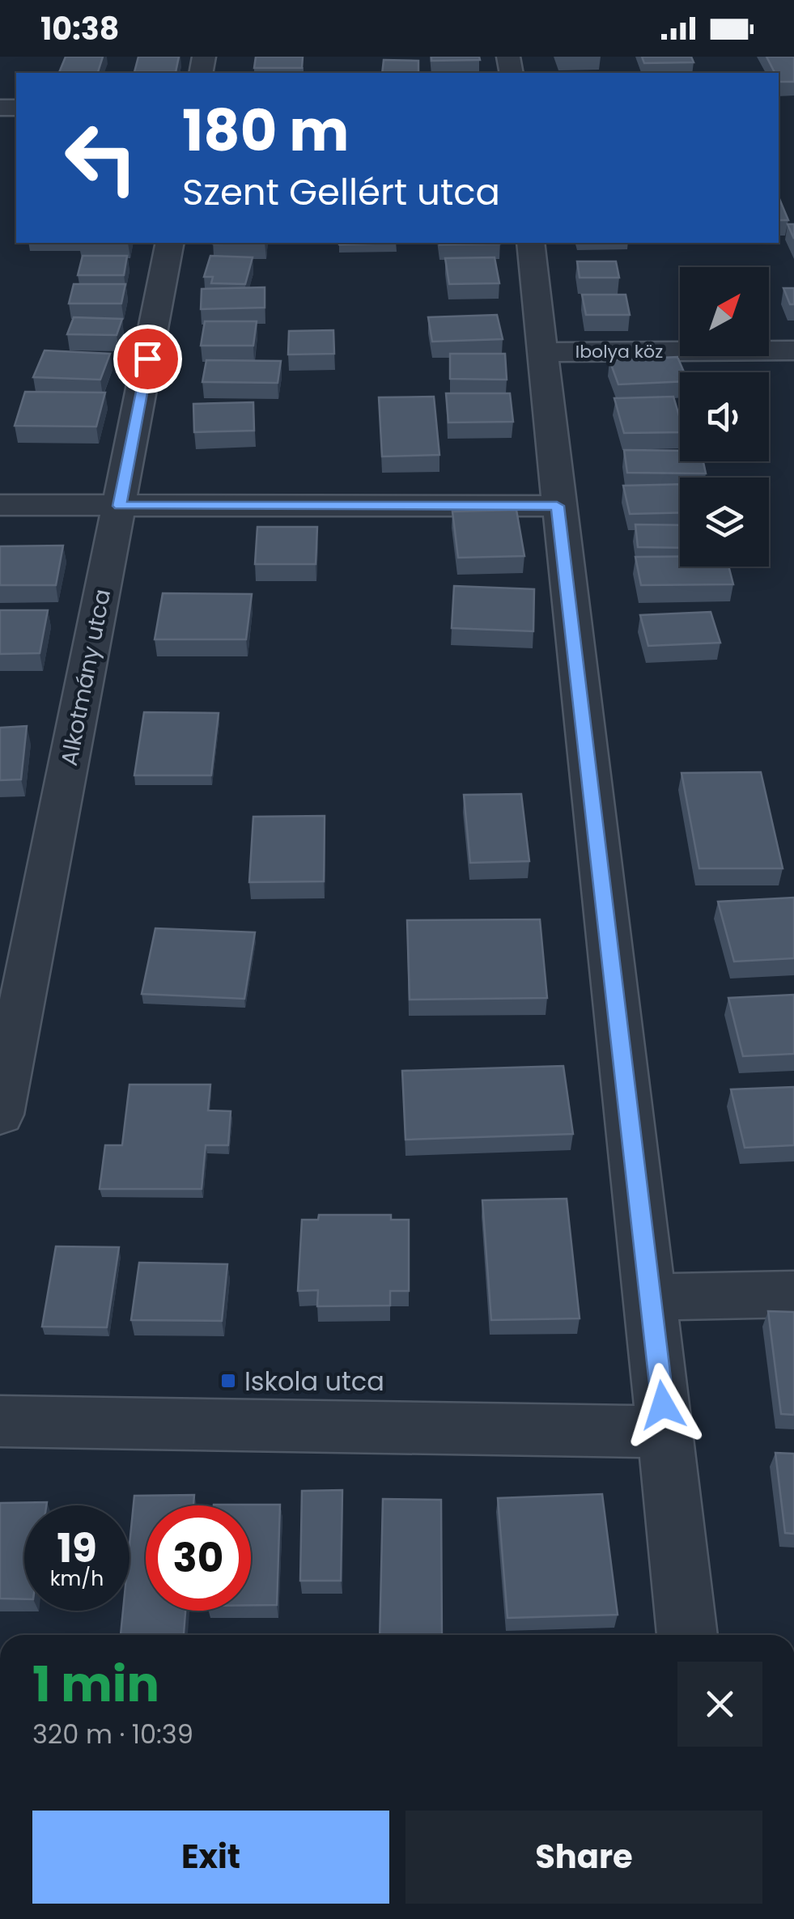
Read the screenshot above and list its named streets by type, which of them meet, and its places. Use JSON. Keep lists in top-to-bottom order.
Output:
{
  "streets": {
    "street": ["Ibolya köz", "Alkotmány utca"]
  },
  "places": {
    "transit": ["Iskola utca"]
  },
  "north": "top right",
  "page": {
    "status": "10:38",
    "turn": ["180 m", "Szent Gellért utca"],
    "speed": "19 km/h",
    "limit": "30",
    "heading": ["1 min", "320 m · 10:39"],
    "buttons": ["Exit", "Share"]
  }
}
